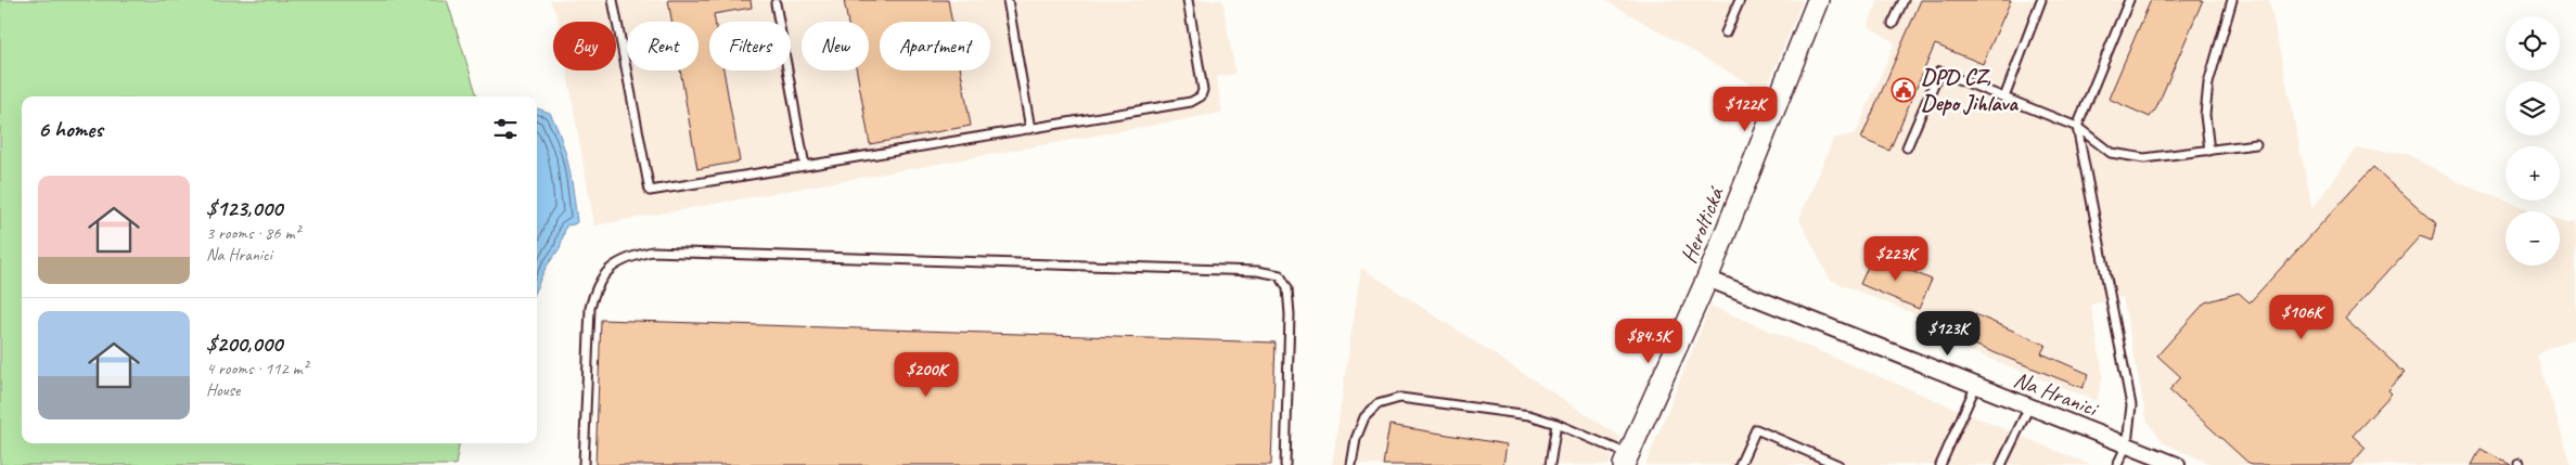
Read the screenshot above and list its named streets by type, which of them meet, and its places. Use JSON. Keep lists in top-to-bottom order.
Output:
{
  "streets": {
    "street": ["Heroltická", "Na Hranici"]
  },
  "crossings": [
    ["Heroltická", "Na Hranici"]
  ],
  "places": {
    "public building": ["DPD CZ, Depo Jihlava"]
  },
  "page": {
    "map_buttons": ["+", "−"],
    "chip": [
      "Buy",
      "Rent",
      "Filters",
      "New",
      "Apartment"
    ],
    "price": [
      "$122K",
      "$223K",
      "$106K",
      "$123K",
      "$84.5K",
      "$200K"
    ],
    "heading": "6 homes",
    "list": [
      {
        "name": "$123,000",
        "note": "3 rooms · 86 m² · Na Hranici"
      },
      {
        "name": "$200,000",
        "note": "4 rooms · 112 m² · House"
      }
    ]
  }
}
